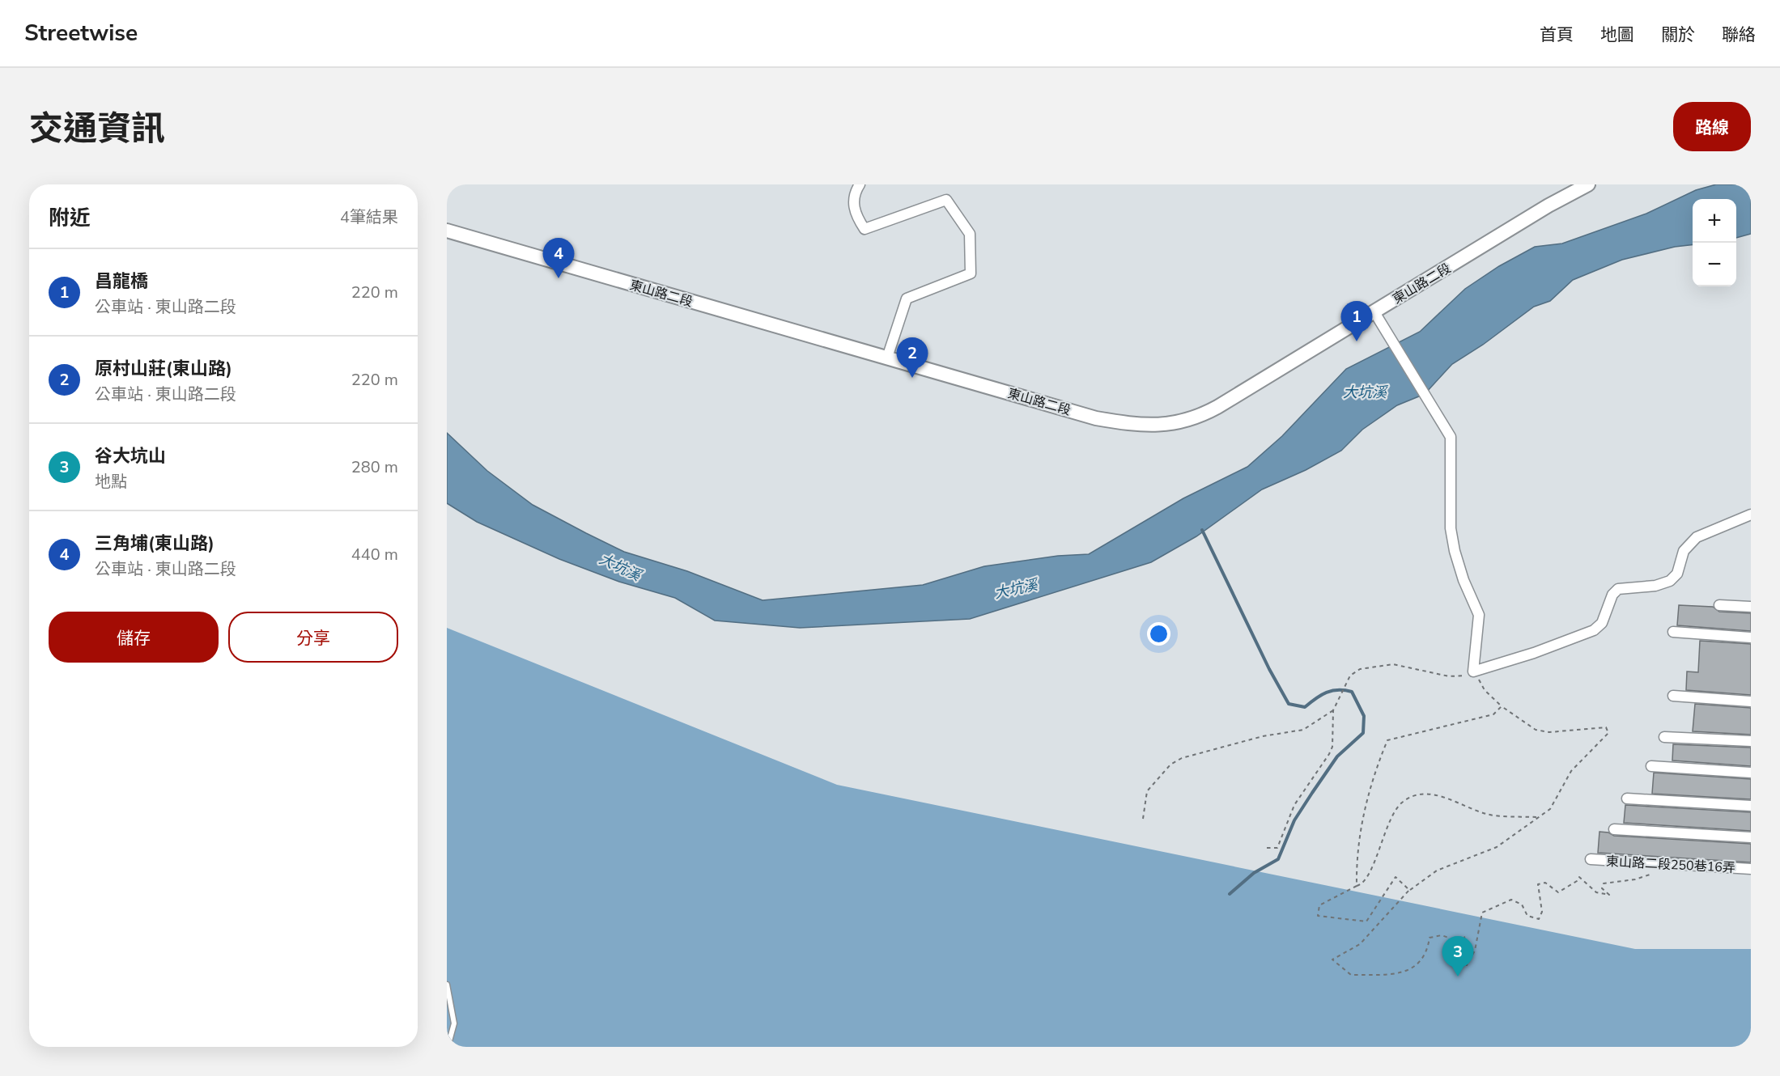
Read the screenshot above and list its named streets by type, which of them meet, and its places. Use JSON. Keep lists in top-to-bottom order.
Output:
{
  "streets": {
    "main road": ["東山路二段"],
    "street": ["東山路二段250巷16弄"]
  },
  "water": ["大坑溪"],
  "page": {
    "header": "Streetwise",
    "nav": [
      "首頁",
      "地圖",
      "關於",
      "聯絡"
    ],
    "title": "交通資訊",
    "buttons": [
      "路線",
      ["儲存", "分享"]
    ],
    "heading": ["附近", "4筆結果"],
    "map_buttons": ["+", "−"],
    "pins": [
      "4",
      "1",
      "2",
      "3"
    ],
    "list": [
      {
        "mark": "1",
        "name": "昌龍橋",
        "note": "公車站 · 東山路二段",
        "value": "220 m"
      },
      {
        "mark": "2",
        "name": "原村山莊(東山路)",
        "note": "公車站 · 東山路二段",
        "value": "220 m"
      },
      {
        "mark": "3",
        "name": "谷大坑山",
        "note": "地點",
        "value": "280 m"
      },
      {
        "mark": "4",
        "name": "三角埔(東山路)",
        "note": "公車站 · 東山路二段",
        "value": "440 m"
      }
    ]
  }
}
